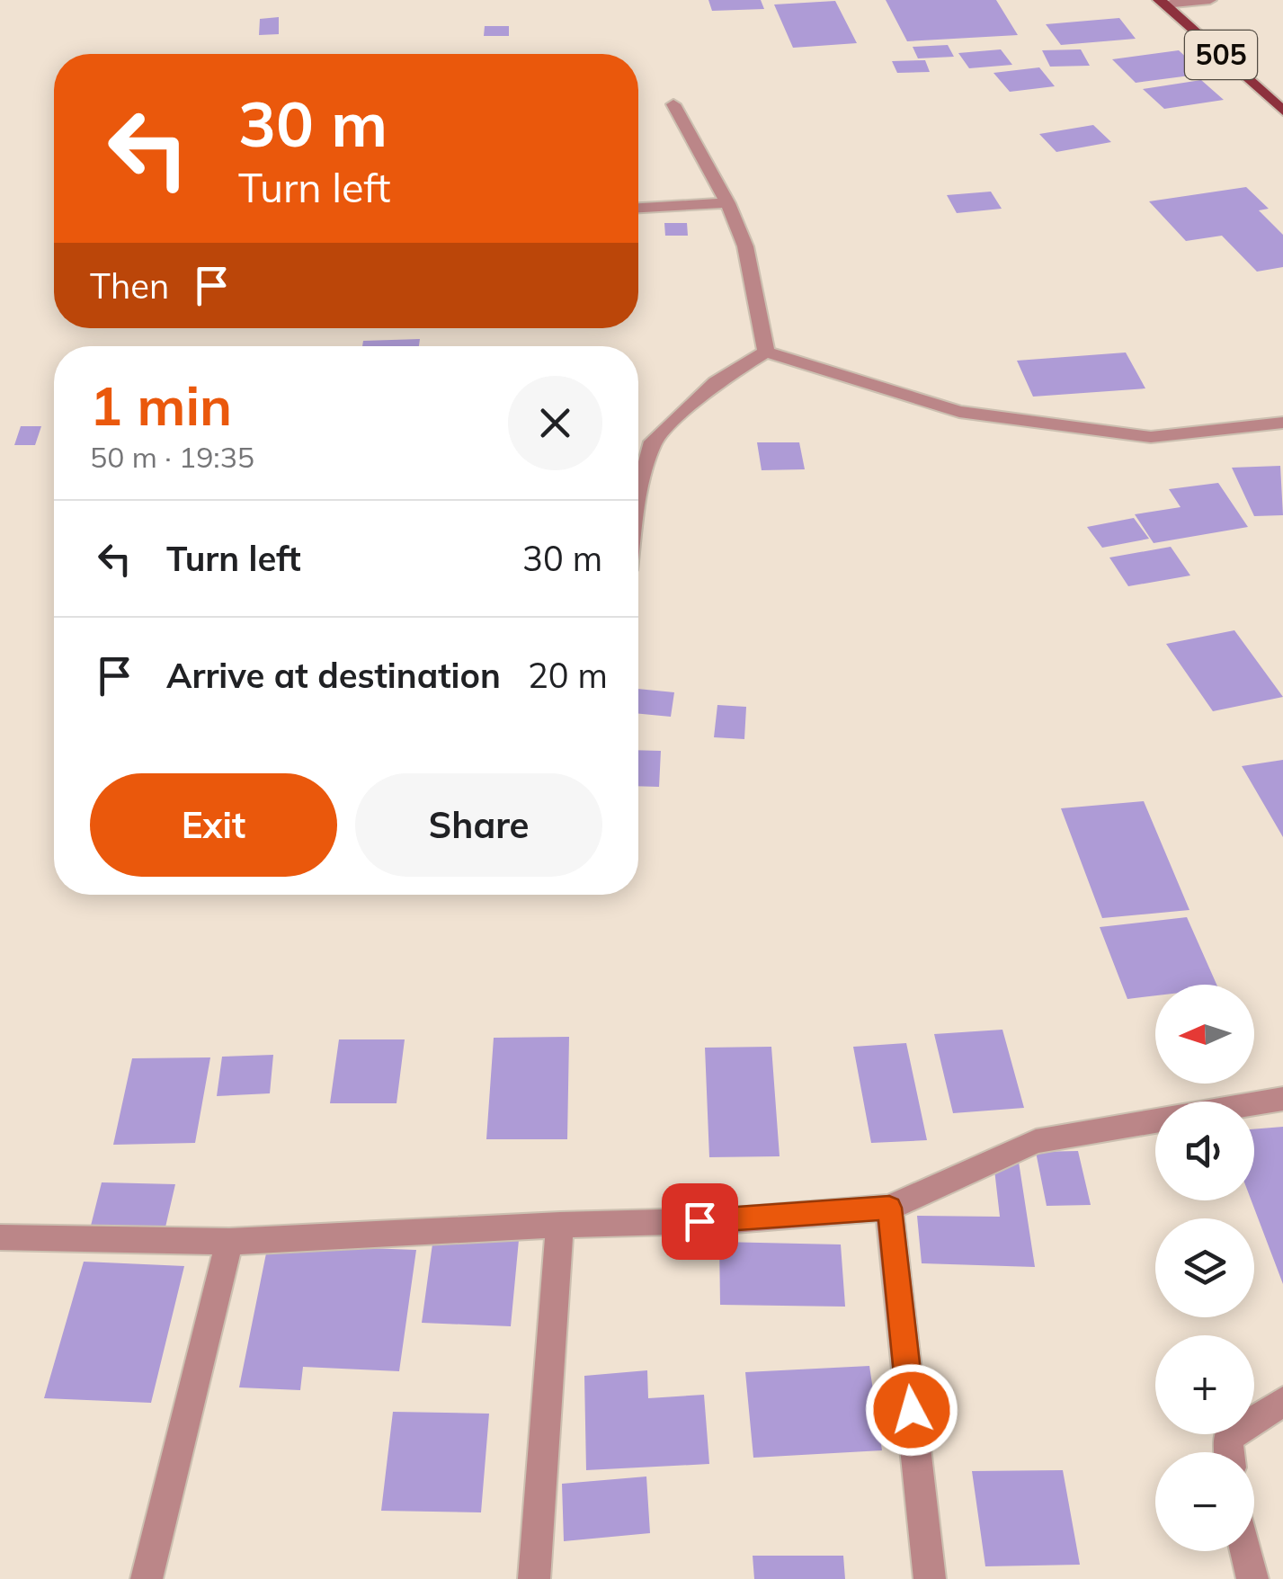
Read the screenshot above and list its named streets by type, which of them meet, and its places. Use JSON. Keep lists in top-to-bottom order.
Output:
{
  "streets": {
    "main road": ["505"]
  },
  "north": "left",
  "page": {
    "turn": ["30 m", "Turn left"],
    "then": "Then",
    "heading": ["1 min", "50 m · 19:35"],
    "list": [
      {
        "name": "Turn left",
        "value": "30 m"
      },
      {
        "name": "Arrive at destination",
        "value": "20 m"
      }
    ],
    "buttons": ["Exit", "Share"],
    "map_buttons": ["+", "−"]
  }
}
